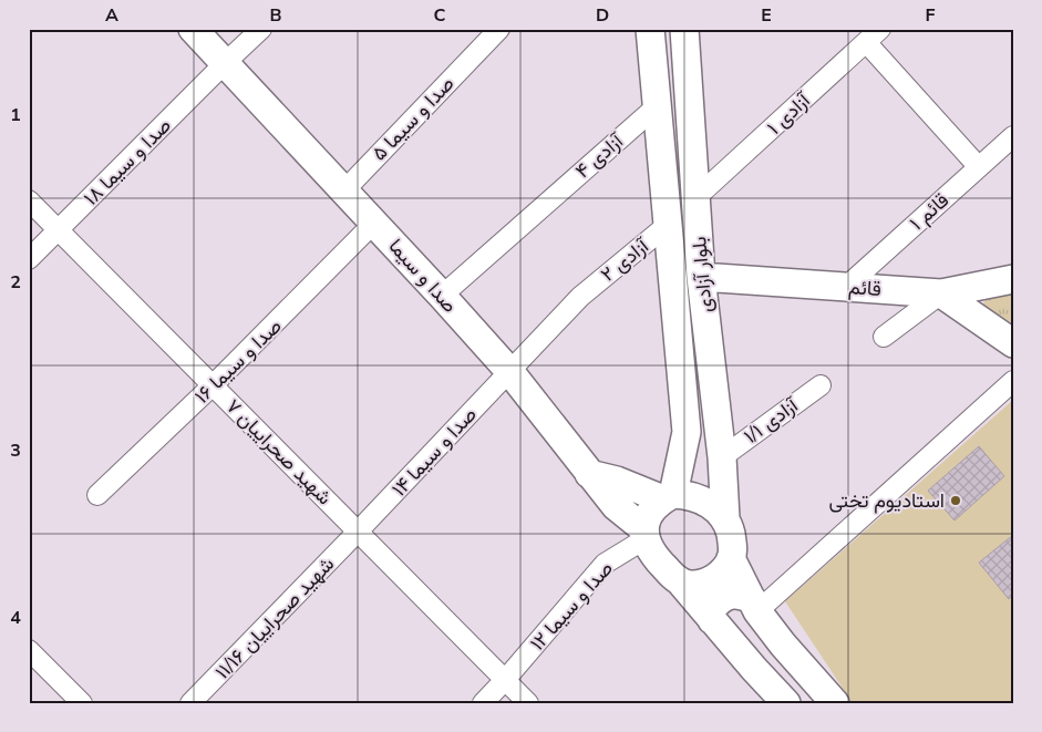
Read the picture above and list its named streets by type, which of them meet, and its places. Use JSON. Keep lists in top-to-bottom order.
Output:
{
  "streets": {
    "main road": ["بلوار آزادی", "صدا و سیما", "قائم"],
    "street": [
      "آزادی ۱",
      "صدا و سیما ۵",
      "آزادی ۴",
      "صدا و سیما ۱۸",
      "قائم ۱",
      "آزادی ۲",
      "صدا و سیما ۱۶",
      "آزادی ۱/۱",
      "شهید صحراییان ۷",
      "صدا و سیما ۱۴",
      "صدا و سیما ۱۲",
      "شهید صحراییان ۱۱/۱۶"
    ]
  },
  "crossings": [
    ["آزادی ۱", "بلوار آزادی"],
    ["صدا و سیما ۵", "صدا و سیما"],
    ["آزادی ۴", "بلوار آزادی"],
    ["آزادی ۴", "صدا و سیما"],
    ["صدا و سیما ۱۸", "صدا و سیما"],
    ["صدا و سیما ۱۸", "شهید صحراییان ۷"],
    ["قائم ۱", "قائم"],
    ["آزادی ۲", "بلوار آزادی"],
    ["آزادی ۲", "صدا و سیما"],
    ["آزادی ۲", "صدا و سیما ۱۴"],
    ["بلوار آزادی", "صدا و سیما"],
    ["بلوار آزادی", "قائم"],
    ["بلوار آزادی", "آزادی ۱/۱"],
    ["بلوار آزادی", "صدا و سیما ۱۲"],
    ["صدا و سیما", "صدا و سیما ۱۶"],
    ["صدا و سیما", "صدا و سیما ۱۴"],
    ["صدا و سیما", "صدا و سیما ۱۲"],
    ["صدا و سیما ۱۶", "شهید صحراییان ۷"],
    ["شهید صحراییان ۷", "صدا و سیما ۱۴"],
    ["شهید صحراییان ۷", "صدا و سیما ۱۲"],
    ["شهید صحراییان ۷", "شهید صحراییان ۱۱/۱۶"],
    ["صدا و سیما ۱۴", "شهید صحراییان ۱۱/۱۶"]
  ],
  "places": ["استادیوم تختی"],
  "grid": {
    "columns": [
      "A",
      "B",
      "C",
      "D",
      "E",
      "F"
    ],
    "rows": [
      "1",
      "2",
      "3",
      "4"
    ]
  }
}
